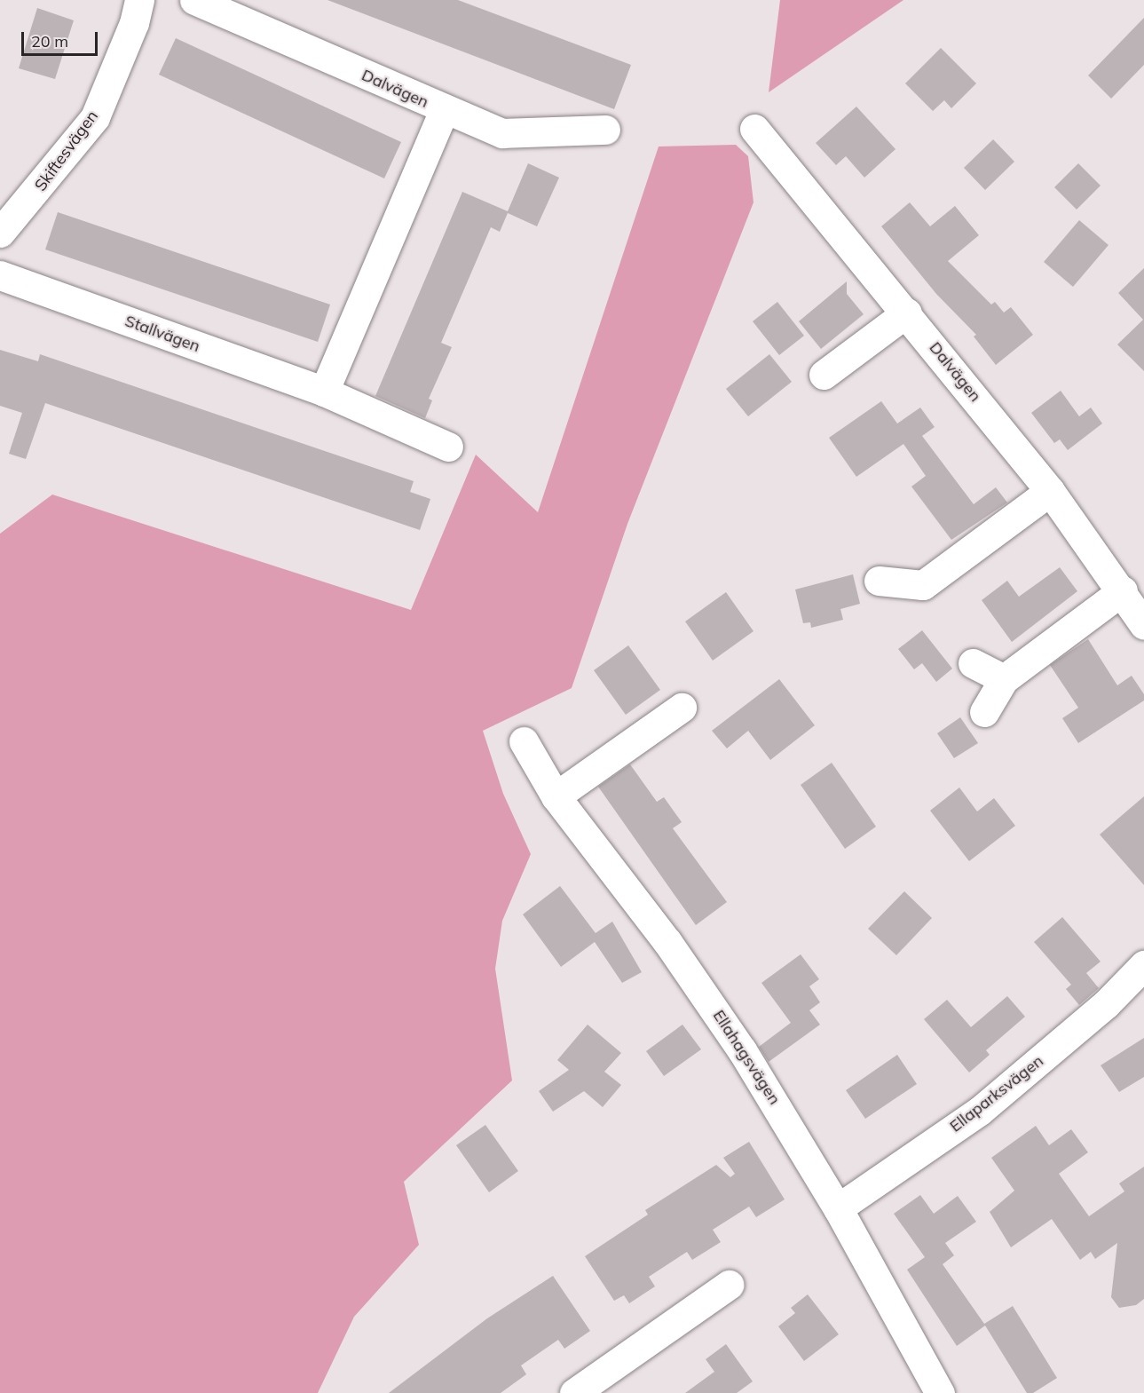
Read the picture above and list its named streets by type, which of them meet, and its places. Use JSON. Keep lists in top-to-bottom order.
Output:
{
  "streets": {
    "street": [
      "Dalvägen",
      "Skiftesvägen",
      "Stallvägen",
      "Ellahagsvägen",
      "Ellaparksvägen"
    ]
  },
  "crossings": [
    ["Ellahagsvägen", "Ellaparksvägen"]
  ],
  "scale_bar": "20 m"
}
